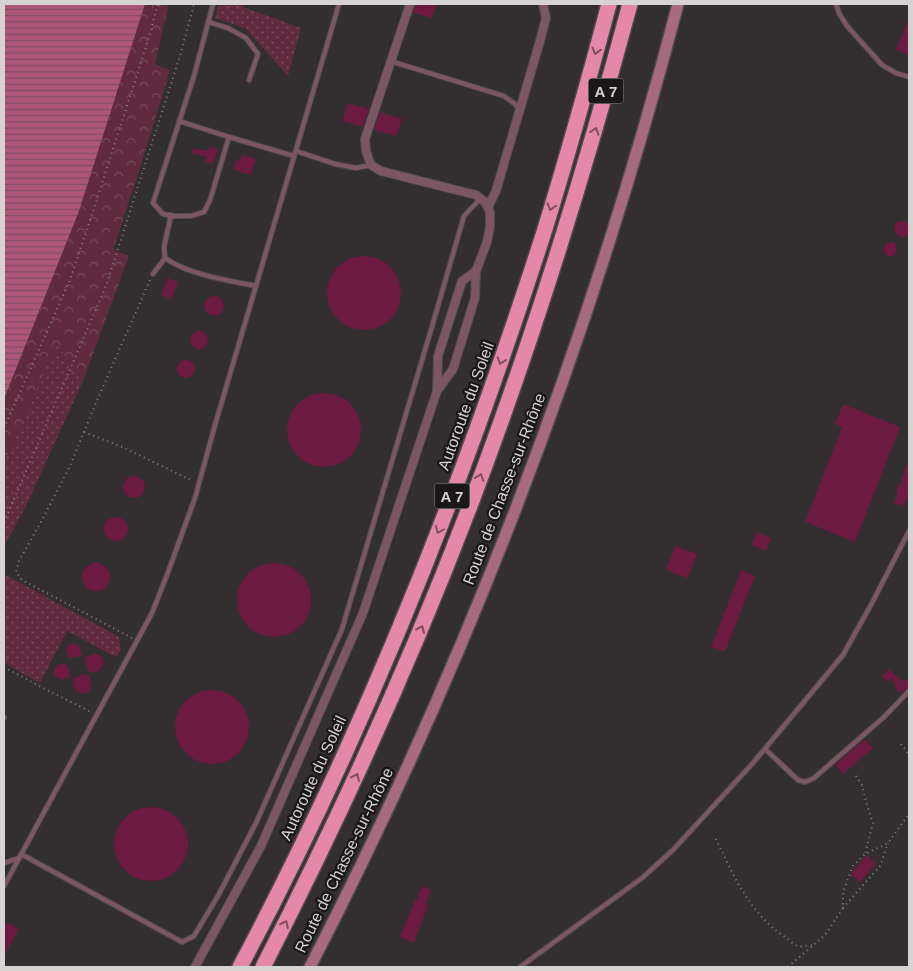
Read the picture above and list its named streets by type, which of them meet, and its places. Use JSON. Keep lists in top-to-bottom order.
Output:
{
  "streets": {
    "highway": ["A 7", "Autoroute du Soleil"],
    "main road": ["Route de Chasse-sur-Rhône"]
  }
}
